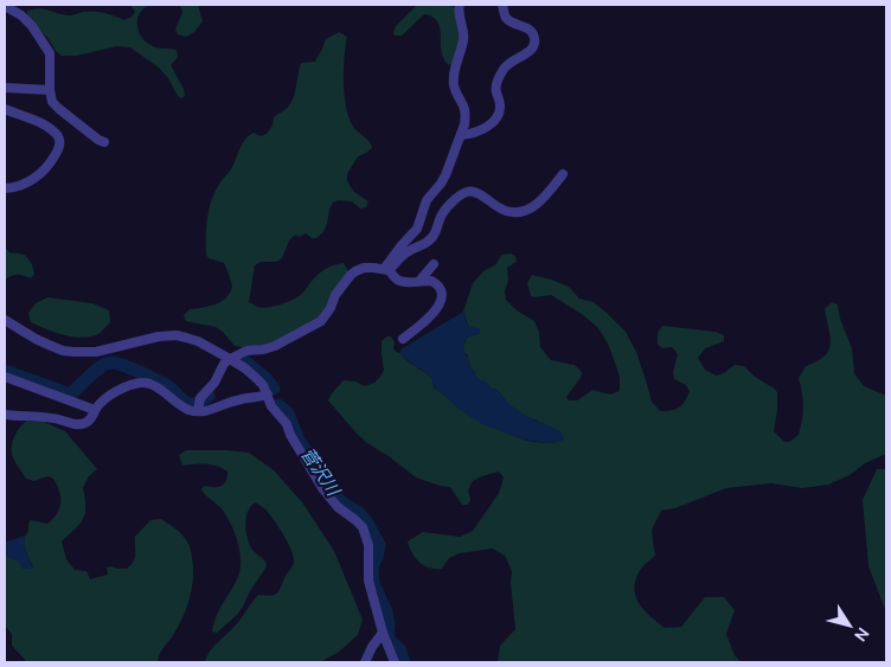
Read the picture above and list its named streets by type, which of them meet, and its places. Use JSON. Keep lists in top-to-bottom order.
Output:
{
  "water": ["菅沢川"],
  "north": "bottom right"
}
